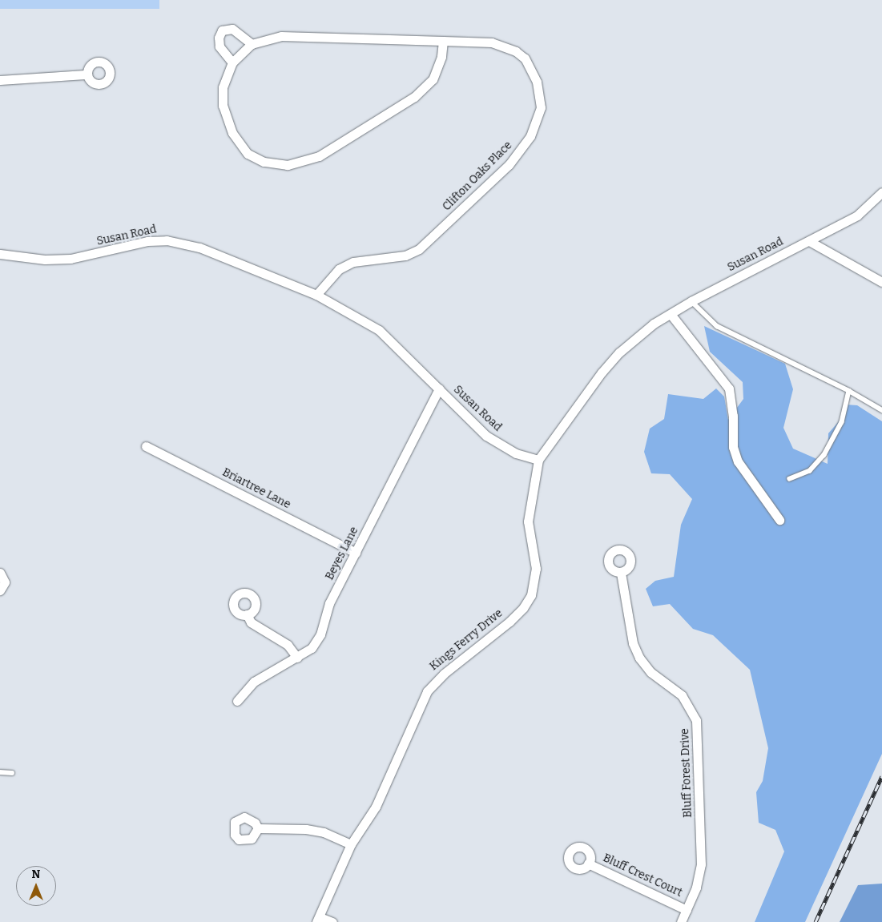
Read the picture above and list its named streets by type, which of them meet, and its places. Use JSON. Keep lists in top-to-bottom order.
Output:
{
  "streets": {
    "street": [
      "Clifton Oaks Place",
      "Susan Road",
      "Briartree Lane",
      "Beyes Lane",
      "Kings Ferry Drive",
      "Bluff Forest Drive",
      "Bluff Crest Court"
    ]
  },
  "crossings": [
    ["Clifton Oaks Place", "Susan Road"],
    ["Susan Road", "Beyes Lane"],
    ["Susan Road", "Kings Ferry Drive"],
    ["Briartree Lane", "Beyes Lane"],
    ["Bluff Forest Drive", "Bluff Crest Court"]
  ],
  "north": "top"
}
